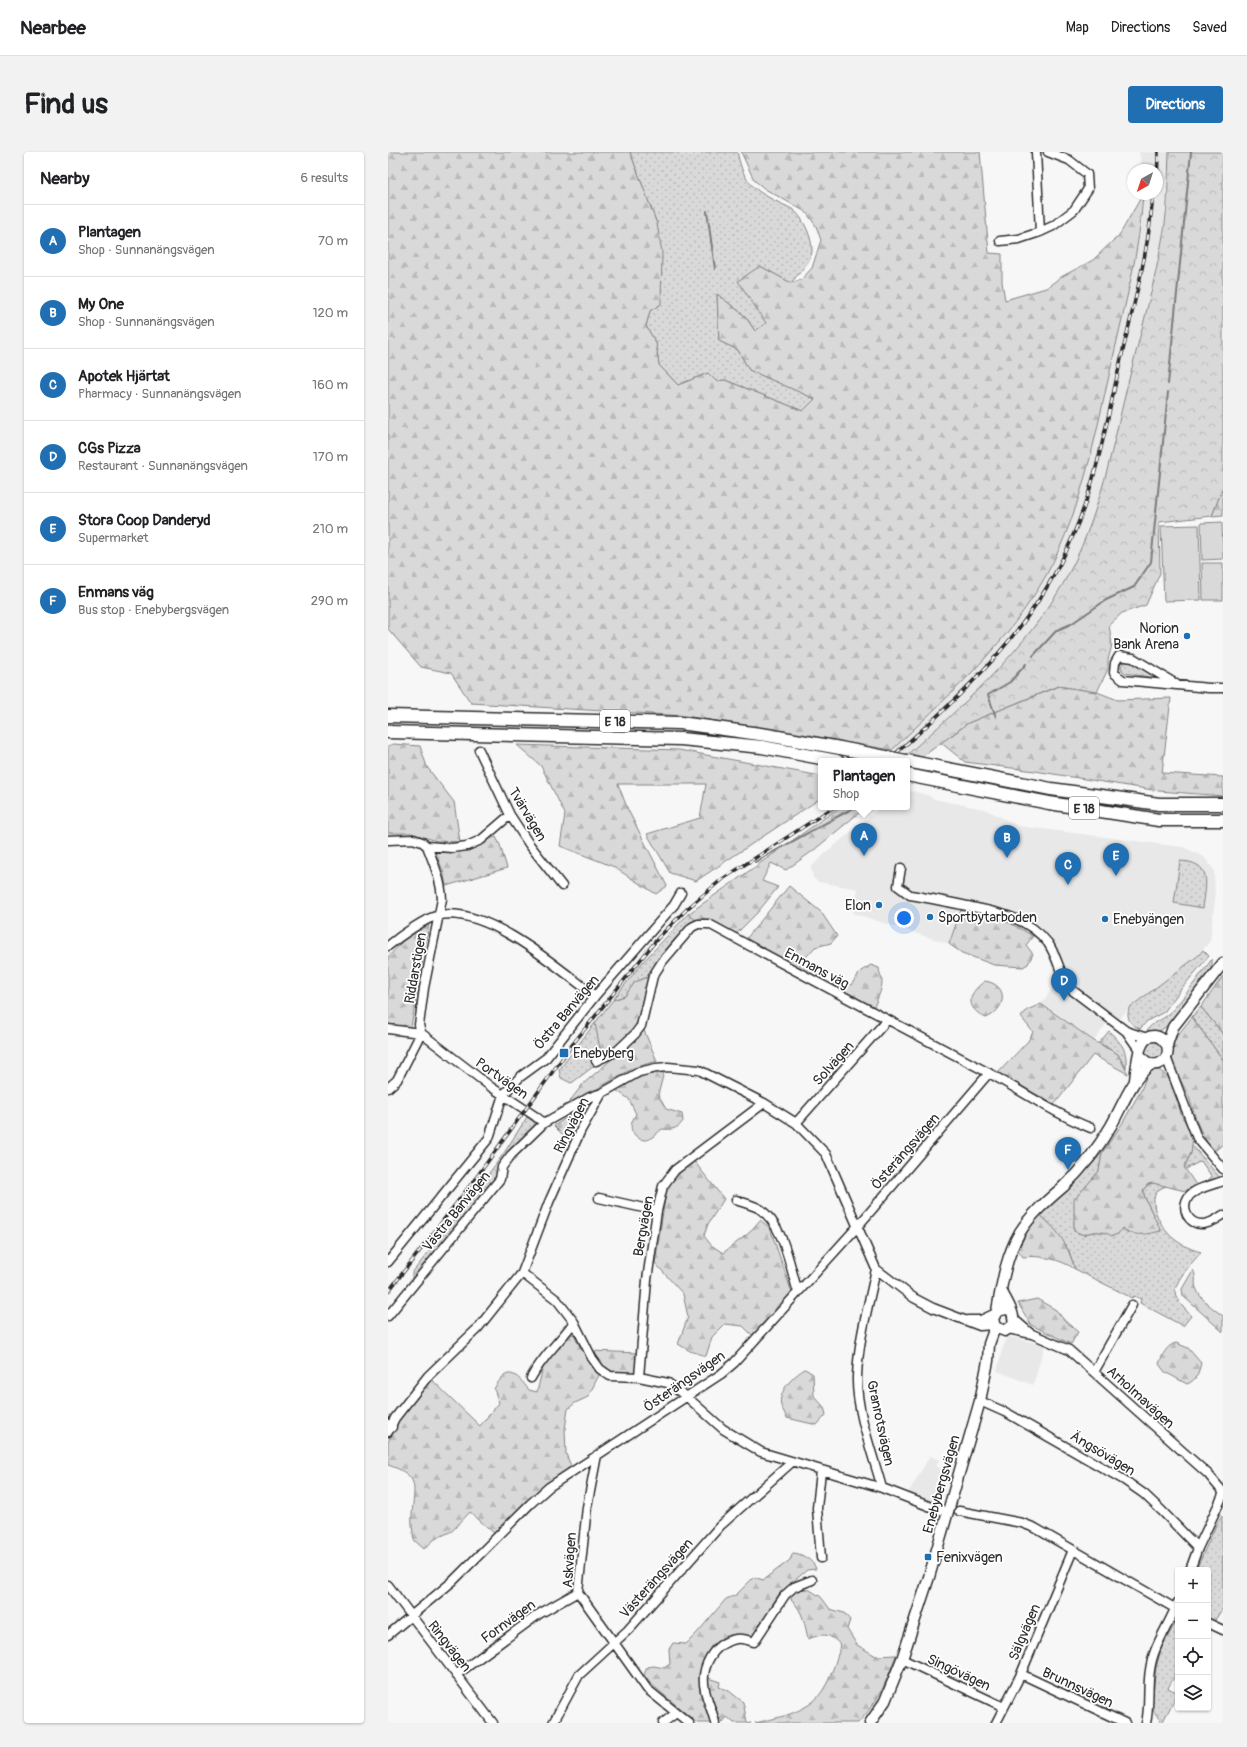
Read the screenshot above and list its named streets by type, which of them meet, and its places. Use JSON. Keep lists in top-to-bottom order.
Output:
{
  "streets": {
    "highway": ["E 18"],
    "main road": ["Enebybergsvägen"],
    "street": [
      "Tvärvägen",
      "Riddarstigen",
      "Enmans väg",
      "Östra Banvägen",
      "Solvägen",
      "Portvägen",
      "Ringvägen",
      "Österängsvägen",
      "Västra Banvägen",
      "Bergvägen",
      "Arholmavägen",
      "Granrotsvägen",
      "Ängsövägen",
      "Askvägen",
      "Västerängsvägen",
      "Fornvägen",
      "Sälgvägen",
      "Singövägen",
      "Brunnsvägen"
    ]
  },
  "crossings": [
    ["Riddarstigen", "Portvägen"],
    ["Enmans väg", "Solvägen"],
    ["Enmans väg", "Österängsvägen"],
    ["Östra Banvägen", "Portvägen"],
    ["Solvägen", "Ringvägen"],
    ["Portvägen", "Västra Banvägen"],
    ["Ringvägen", "Österängsvägen"],
    ["Ringvägen", "Bergvägen"],
    ["Ringvägen", "Arholmavägen"],
    ["Ringvägen", "Granrotsvägen"],
    ["Ringvägen", "Enebybergsvägen"],
    ["Ringvägen", "Fornvägen"],
    ["Österängsvägen", "Askvägen"],
    ["Arholmavägen", "Enebybergsvägen"],
    ["Ängsövägen", "Enebybergsvägen"],
    ["Enebybergsvägen", "Singövägen"],
    ["Askvägen", "Västerängsvägen"],
    ["Askvägen", "Fornvägen"],
    ["Sälgvägen", "Singövägen"],
    ["Sälgvägen", "Brunnsvägen"]
  ],
  "places": {
    "other": [
      "Norion Bank Arena",
      "Elon",
      "Sportbytarboden",
      "Enebyängen"
    ],
    "transit": ["Enebyberg", "Fenixvägen"]
  },
  "north": "bottom left",
  "page": {
    "header": "Nearbee",
    "nav": ["Map", "Directions", "Saved"],
    "buttons": "Directions",
    "title": "Find us",
    "heading": ["Nearby", "6 results"],
    "list": [
      {
        "mark": "A",
        "name": "Plantagen",
        "note": "Shop · Sunnanängsvägen",
        "value": "70 m"
      },
      {
        "mark": "B",
        "name": "My One",
        "note": "Shop · Sunnanängsvägen",
        "value": "120 m"
      },
      {
        "mark": "C",
        "name": "Apotek Hjärtat",
        "note": "Pharmacy · Sunnanängsvägen",
        "value": "160 m"
      },
      {
        "mark": "D",
        "name": "CGs Pizza",
        "note": "Restaurant · Sunnanängsvägen",
        "value": "170 m"
      },
      {
        "mark": "E",
        "name": "Stora Coop Danderyd",
        "note": "Supermarket",
        "value": "210 m"
      },
      {
        "mark": "F",
        "name": "Enmans väg",
        "note": "Bus stop · Enebybergsvägen",
        "value": "290 m"
      }
    ],
    "popup": ["Plantagen", "Shop"],
    "pins": [
      "A",
      "B",
      "E",
      "C",
      "D",
      "F"
    ],
    "map_buttons": ["+", "−"]
  }
}
